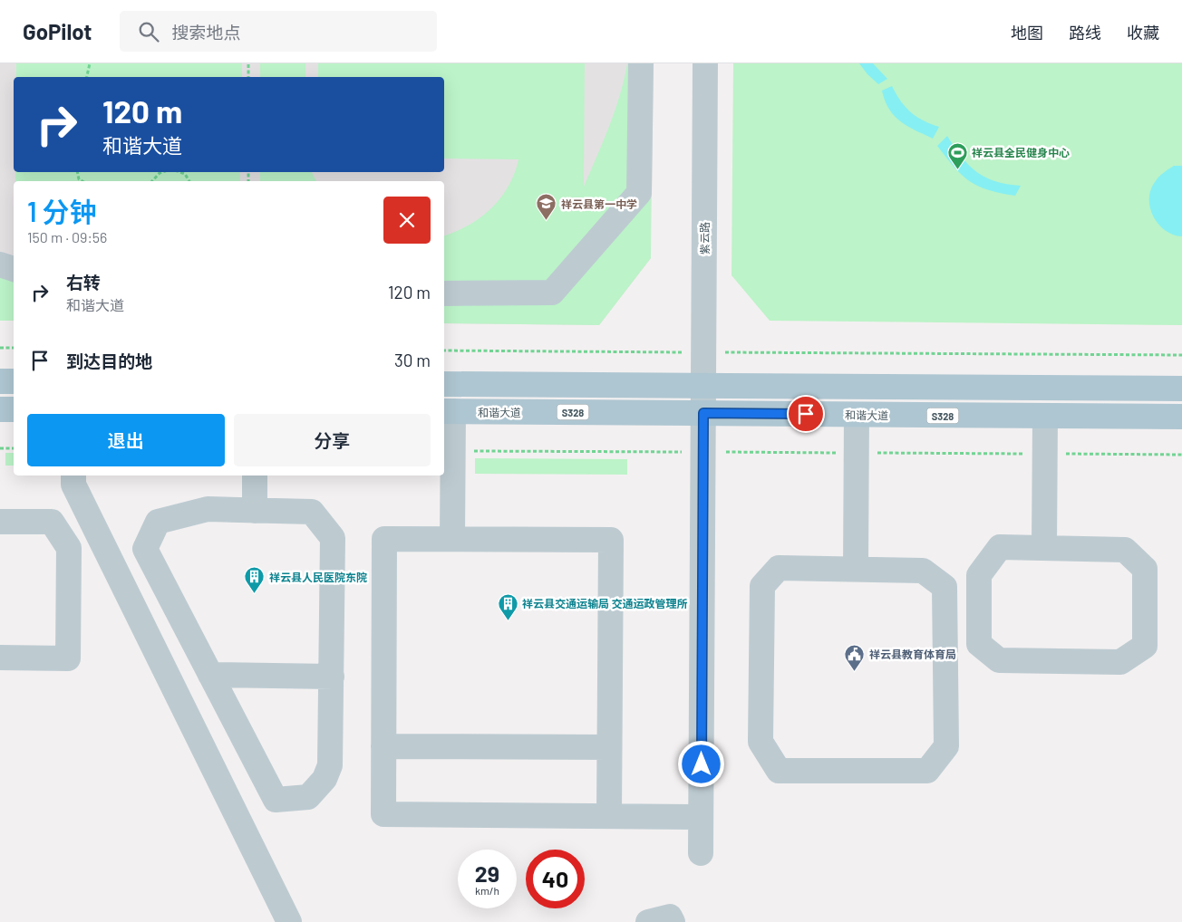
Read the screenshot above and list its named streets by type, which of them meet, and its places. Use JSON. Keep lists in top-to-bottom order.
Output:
{
  "streets": {
    "main road": ["和谐大道", "S328"],
    "street": ["紫云路"]
  },
  "crossings": [
    ["紫云路", "和谐大道"]
  ],
  "places": {
    "sports": ["祥云县全民健身中心"],
    "school or university": ["祥云县第一中学"],
    "building": ["祥云县人民医院东院", "祥云县交通运输局 交通运政管理所"],
    "public building": ["祥云县教育体育局"]
  },
  "page": {
    "header": "GoPilot",
    "search": "搜索地点",
    "nav": ["地图", "路线", "收藏"],
    "turn": ["120 m", "和谐大道"],
    "heading": ["1 分钟", "150 m · 09:56"],
    "list": [
      {
        "name": "右转",
        "note": "和谐大道",
        "value": "120 m"
      },
      {
        "name": "到达目的地",
        "value": "30 m"
      }
    ],
    "buttons": ["退出", "分享"],
    "speed": "29 km/h",
    "limit": "40"
  }
}
